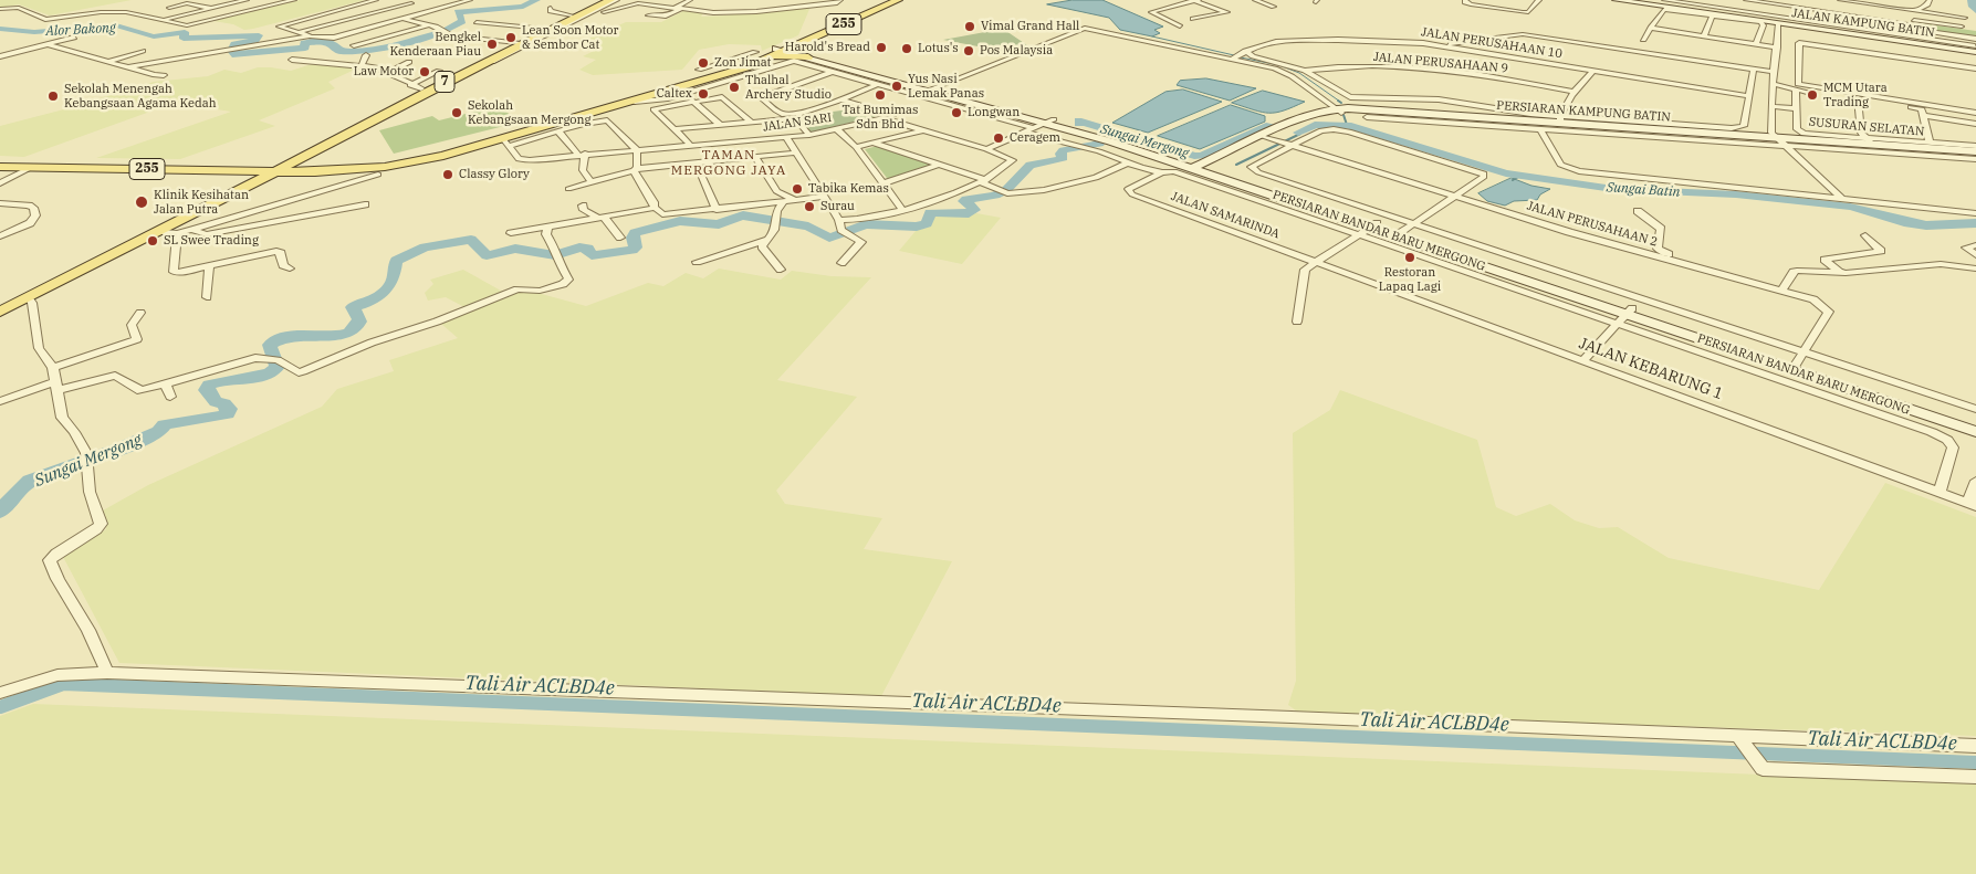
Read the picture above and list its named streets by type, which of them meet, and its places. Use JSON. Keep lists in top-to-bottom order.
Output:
{
  "streets": {
    "main road": ["255", "7"],
    "street": [
      "JALAN KAMPUNG BATIN",
      "JALAN PERUSAHAAN 10",
      "JALAN PERUSAHAAN 9",
      "PERSIARAN KAMPUNG BATIN",
      "JALAN SARI",
      "SUSURAN SELATAN",
      "JALAN SAMARINDA",
      "JALAN PERUSAHAAN 2",
      "PERSIARAN BANDAR BARU MERGONG",
      "JALAN KEBARUNG 1"
    ]
  },
  "crossings": [
    ["255", "7"],
    ["255", "JALAN SARI"],
    ["255", "PERSIARAN BANDAR BARU MERGONG"],
    ["PERSIARAN KAMPUNG BATIN", "SUSURAN SELATAN"],
    ["PERSIARAN KAMPUNG BATIN", "JALAN PERUSAHAAN 2"],
    ["PERSIARAN KAMPUNG BATIN", "PERSIARAN BANDAR BARU MERGONG"],
    ["JALAN SAMARINDA", "JALAN KEBARUNG 1"]
  ],
  "districts": ["TAMAN MERGONG JAYA"],
  "water": [
    "Alor Bakong",
    "Sungai Mergong",
    "Sungai Batin",
    "Tali Air ACLBD4e"
  ],
  "places": [
    "Vimal Grand Hall",
    "Lean Soon Motor & Sembor Cat",
    "Bengkel Kenderaan Piau",
    "Harold's Bread",
    "Lotus's",
    "Pos Malaysia",
    "Zon Jimat",
    "Law Motor",
    "Yus Nasi Lemak Panas",
    "Thalhal Archery Studio",
    "Caltex",
    "Tat Bumimas Sdn Bhd",
    "MCM Utara Trading",
    "Sekolah Menengah Kebangsaan Agama Kedah",
    "Sekolah Kebangsaan Mergong",
    "Longwan",
    "Ceragem",
    "Classy Glory",
    "Tabika Kemas",
    "Klinik Kesihatan Jalan Putra",
    "Surau",
    "SL Swee Trading",
    "Restoran Lapaq Lagi"
  ]
}
